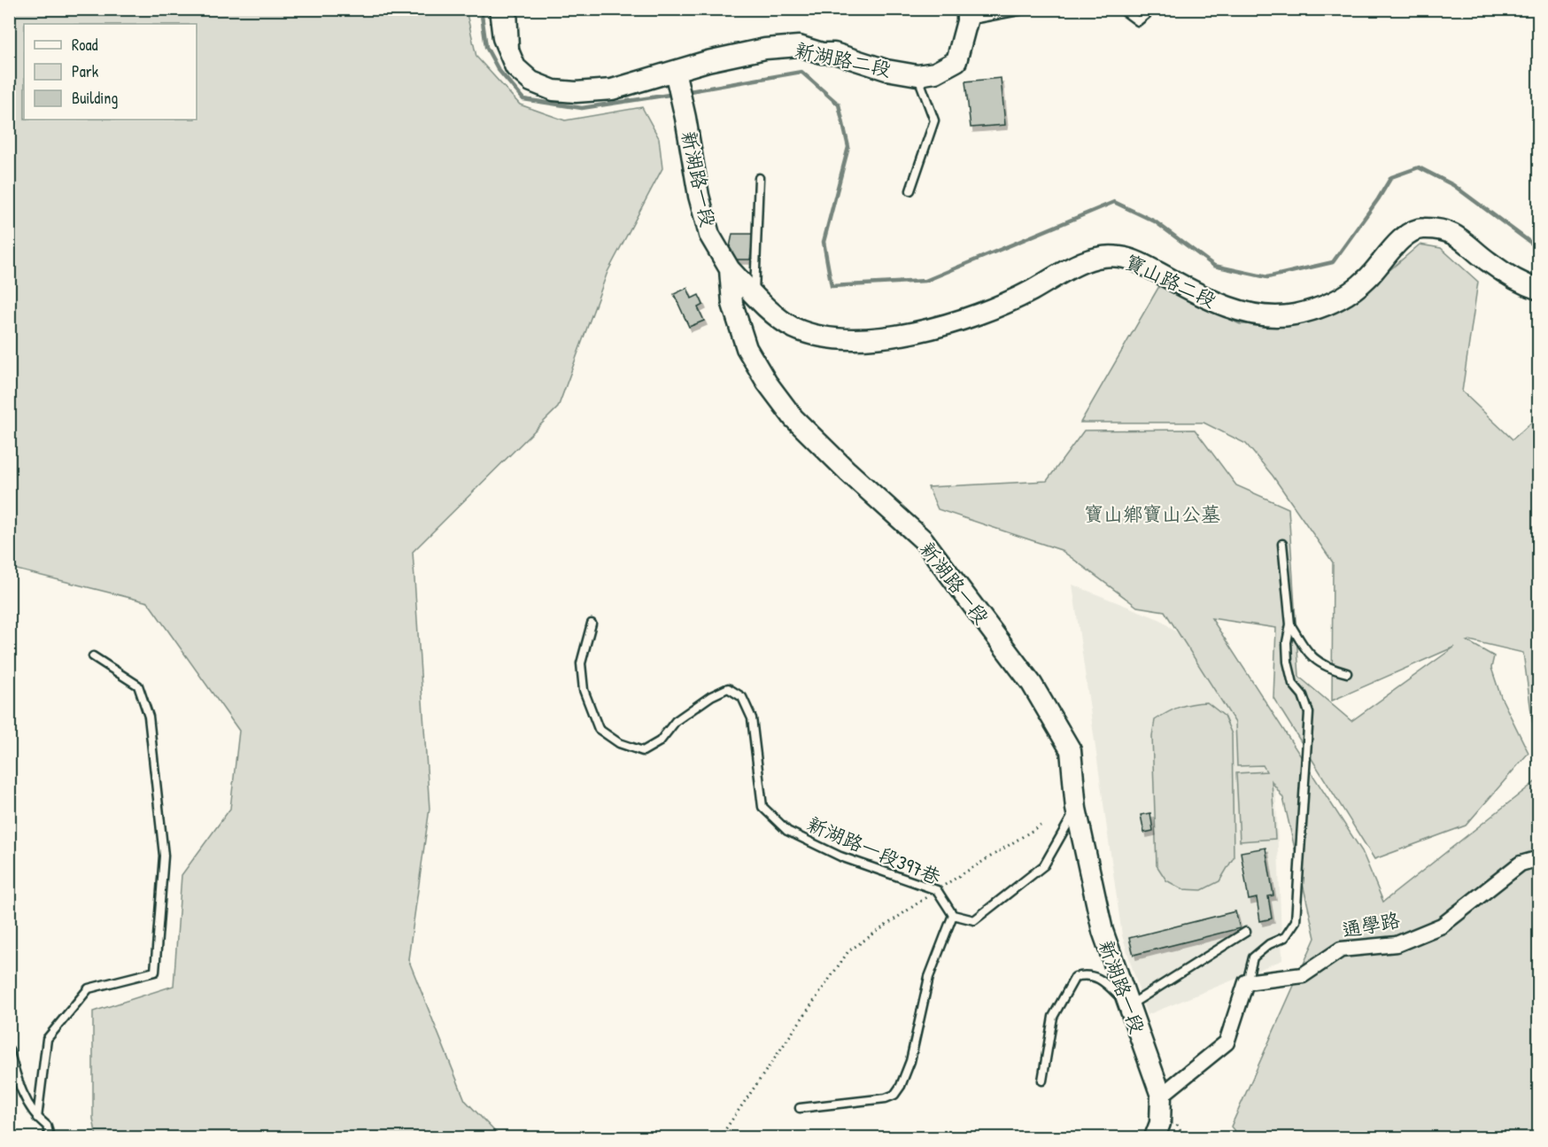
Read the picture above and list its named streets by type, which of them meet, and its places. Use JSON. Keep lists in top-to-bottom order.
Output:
{
  "streets": {
    "street": [
      "新湖路二段",
      "新湖路一段",
      "寶山路二段",
      "通學路"
    ],
    "lane": ["新湖路一段397巷"]
  },
  "crossings": [
    ["新湖路二段", "新湖路一段"],
    ["新湖路一段", "寶山路二段"]
  ],
  "parks": ["寶山鄉寶山公墓"],
  "legend": ["Road", "Park", "Building"]
}
